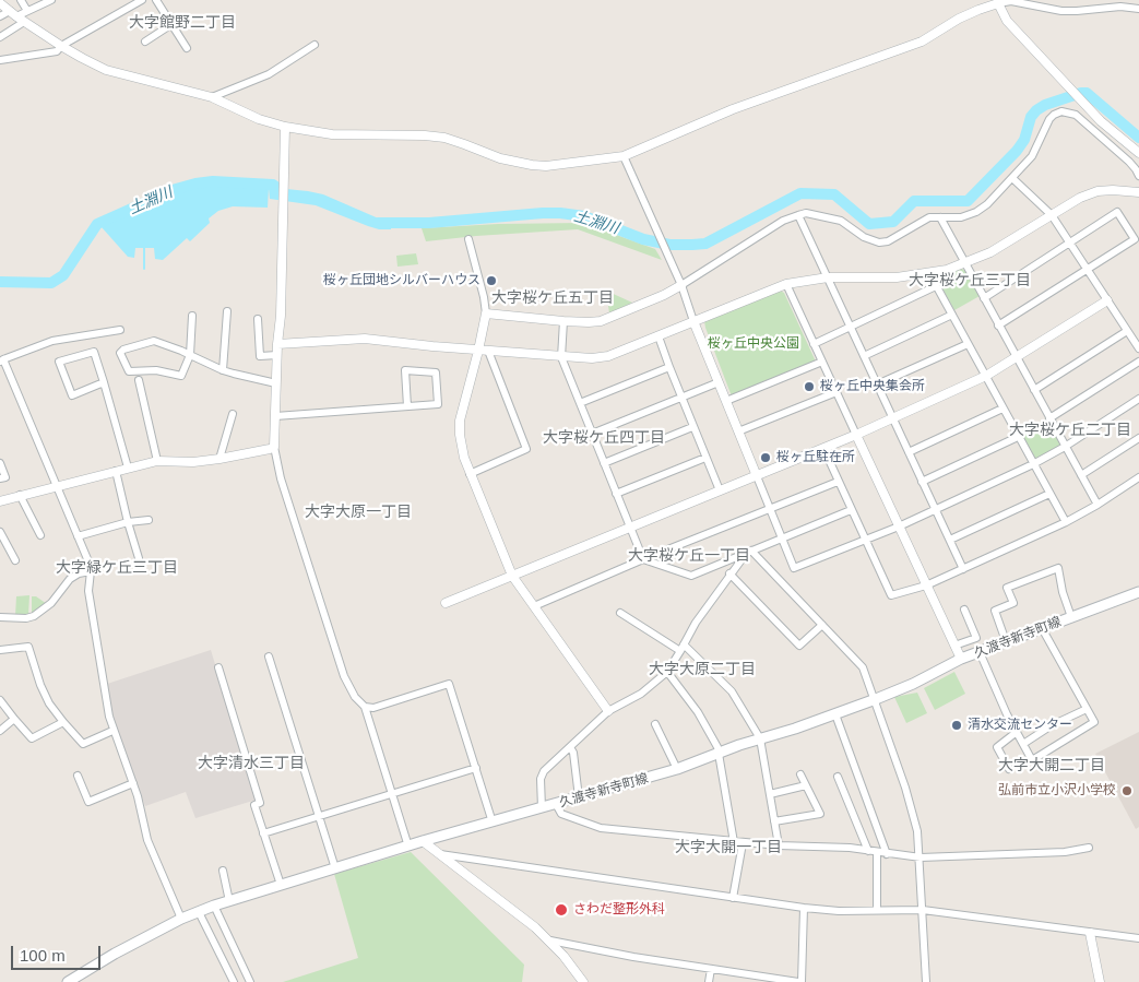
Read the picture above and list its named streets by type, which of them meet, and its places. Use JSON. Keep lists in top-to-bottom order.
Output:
{
  "streets": {
    "main road": ["久渡寺新寺町線"]
  },
  "districts": [
    "大字館野二丁目",
    "大字桜ケ丘三丁目",
    "大字桜ケ丘五丁目",
    "大字桜ケ丘二丁目",
    "大字桜ケ丘四丁目",
    "大字大原一丁目",
    "大字桜ケ丘一丁目",
    "大字緑ケ丘三丁目",
    "大字大原二丁目",
    "大字清水三丁目",
    "大字大開二丁目",
    "大字大開一丁目"
  ],
  "water": ["土淵川"],
  "parks": ["桜ヶ丘中央公園"],
  "places": [
    "桜ヶ丘団地シルバーハウス",
    "桜ヶ丘中央集会所",
    "桜ヶ丘駐在所",
    "清水交流センター",
    "弘前市立小沢小学校",
    "さわだ整形外科"
  ],
  "scale_bar": "100 m"
}
